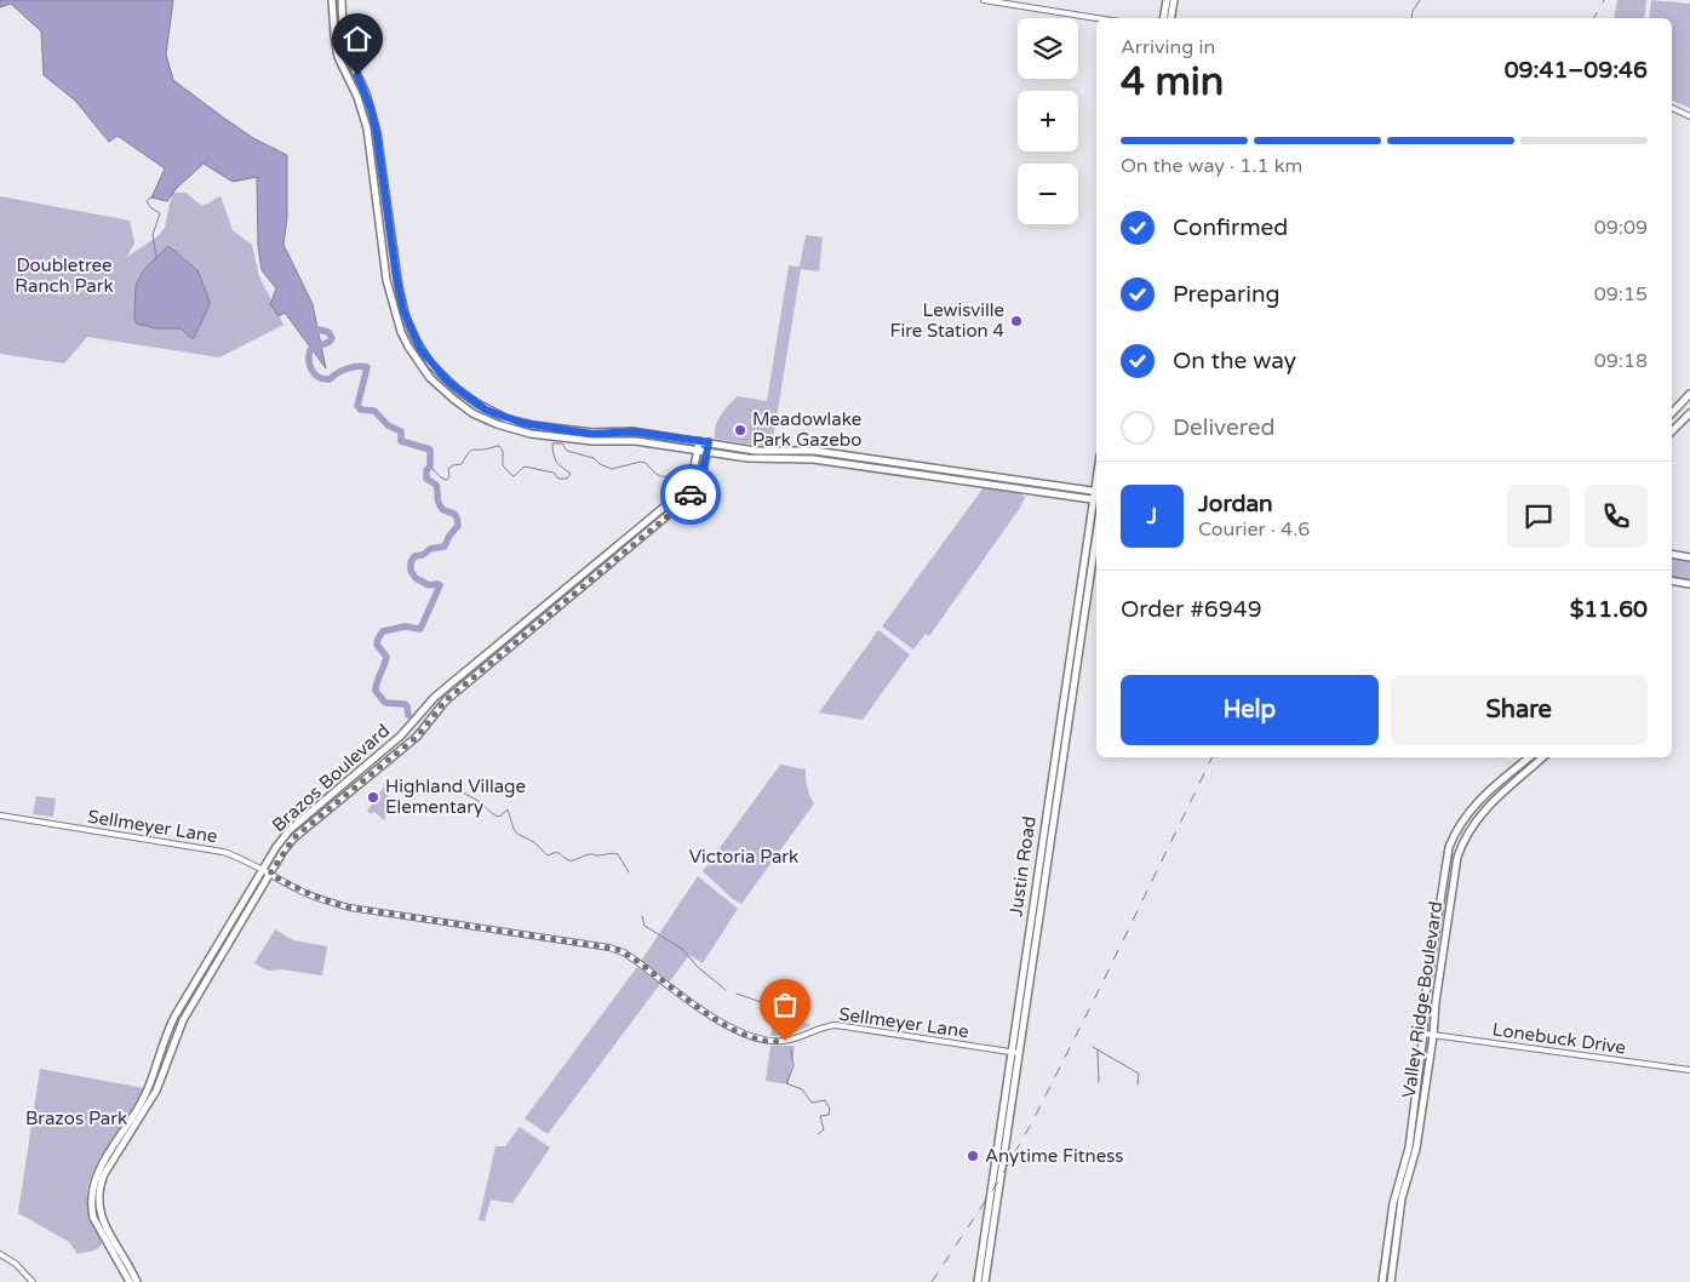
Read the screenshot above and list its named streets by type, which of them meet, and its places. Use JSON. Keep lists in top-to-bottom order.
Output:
{
  "streets": {
    "main road": ["Brazos Boulevard", "Justin Road", "Valley Ridge Boulevard"],
    "street": ["Sellmeyer Lane", "Lonebuck Drive"]
  },
  "crossings": [
    ["Brazos Boulevard", "Sellmeyer Lane"],
    ["Sellmeyer Lane", "Justin Road"],
    ["Valley Ridge Boulevard", "Lonebuck Drive"]
  ],
  "parks": ["Doubletree Ranch Park", "Victoria Park", "Brazos Park"],
  "places": [
    "Lewisville Fire Station 4",
    "Meadowlake Park Gazebo",
    "Highland Village Elementary",
    "Anytime Fitness"
  ],
  "page": {
    "map_buttons": ["+", "−"],
    "heading": ["4 min", "Arriving in", "09:41–09:46"],
    "panel": [
      "Jordan",
      "Courier · 4.6",
      "Order #6949",
      "$11.60"
    ],
    "bar": "On the way · 1.1 km",
    "list": [
      ["Confirmed", "09:09"],
      ["Preparing", "09:15"],
      ["On the way", "09:18"],
      "Delivered"
    ],
    "round": "J",
    "buttons": ["Help", "Share"]
  }
}
